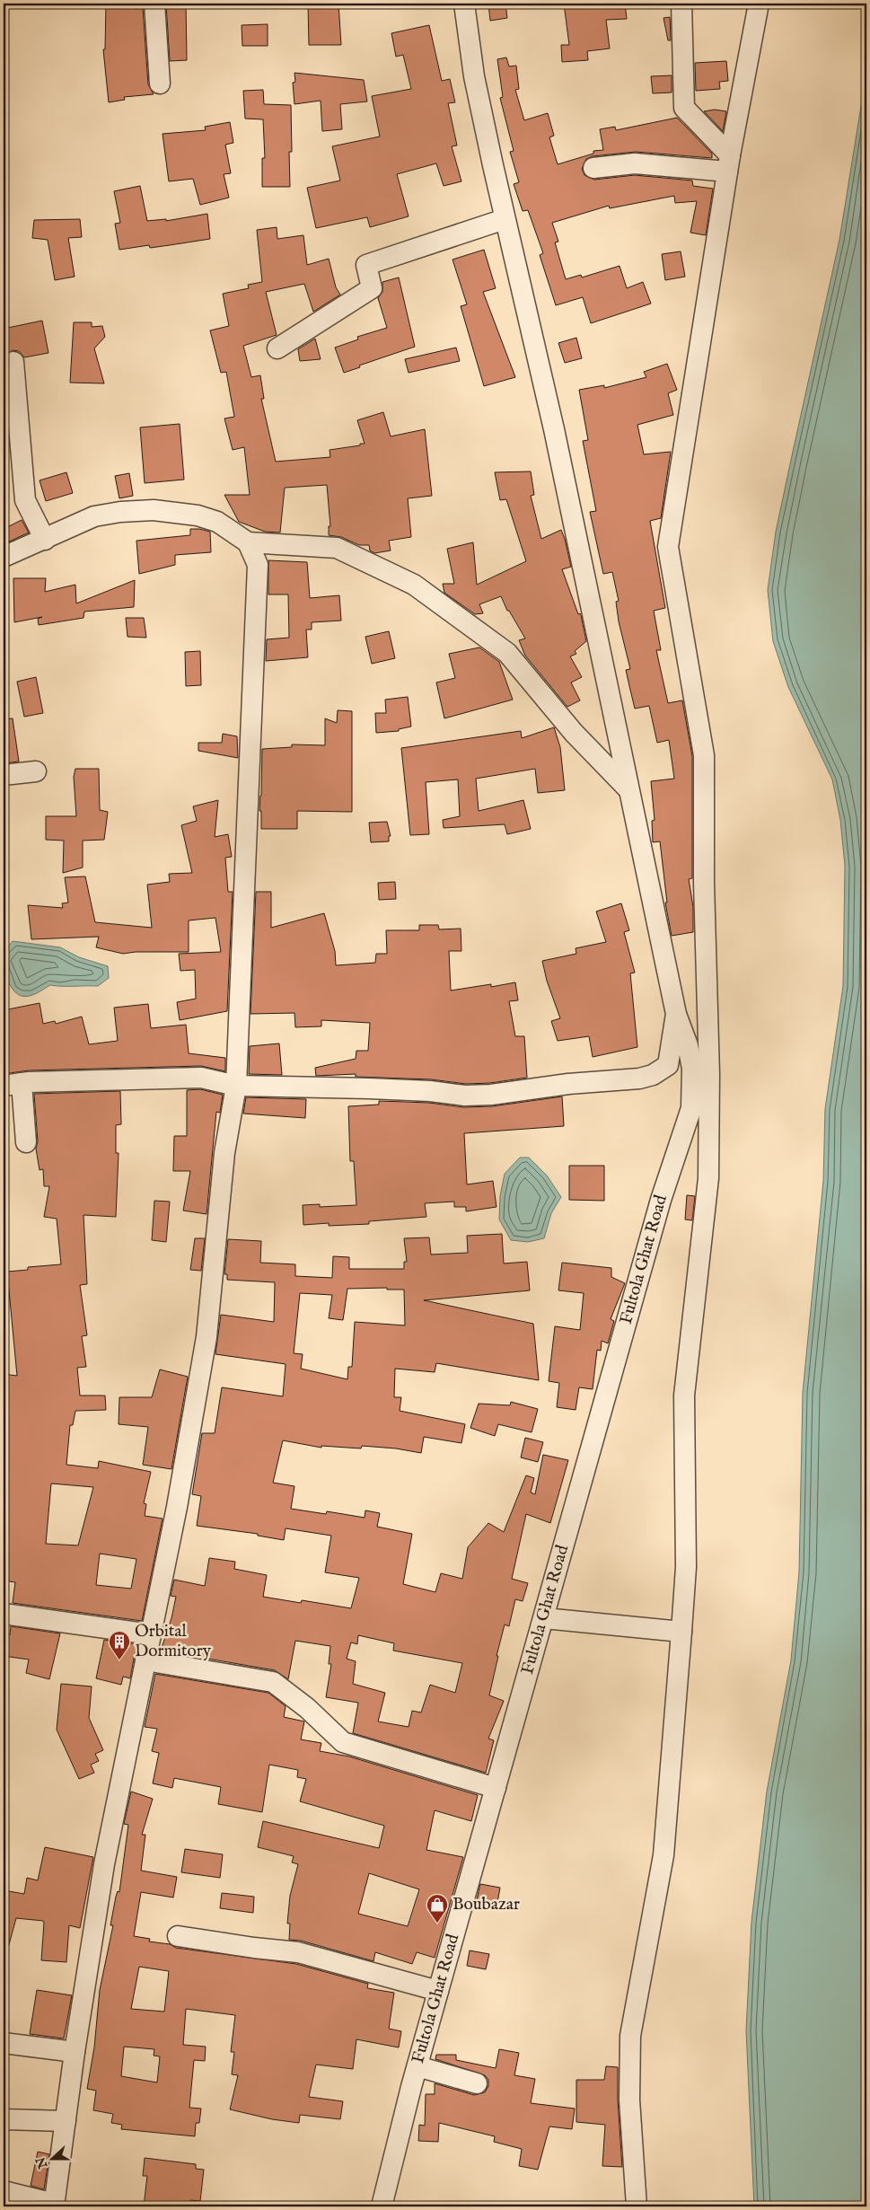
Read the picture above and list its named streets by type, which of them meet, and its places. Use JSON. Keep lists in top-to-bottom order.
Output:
{
  "streets": {
    "street": ["Fultola Ghat Road"]
  },
  "places": {
    "building": ["Orbital Dormitory"],
    "shop": ["Boubazar"]
  },
  "north": "left"
}
